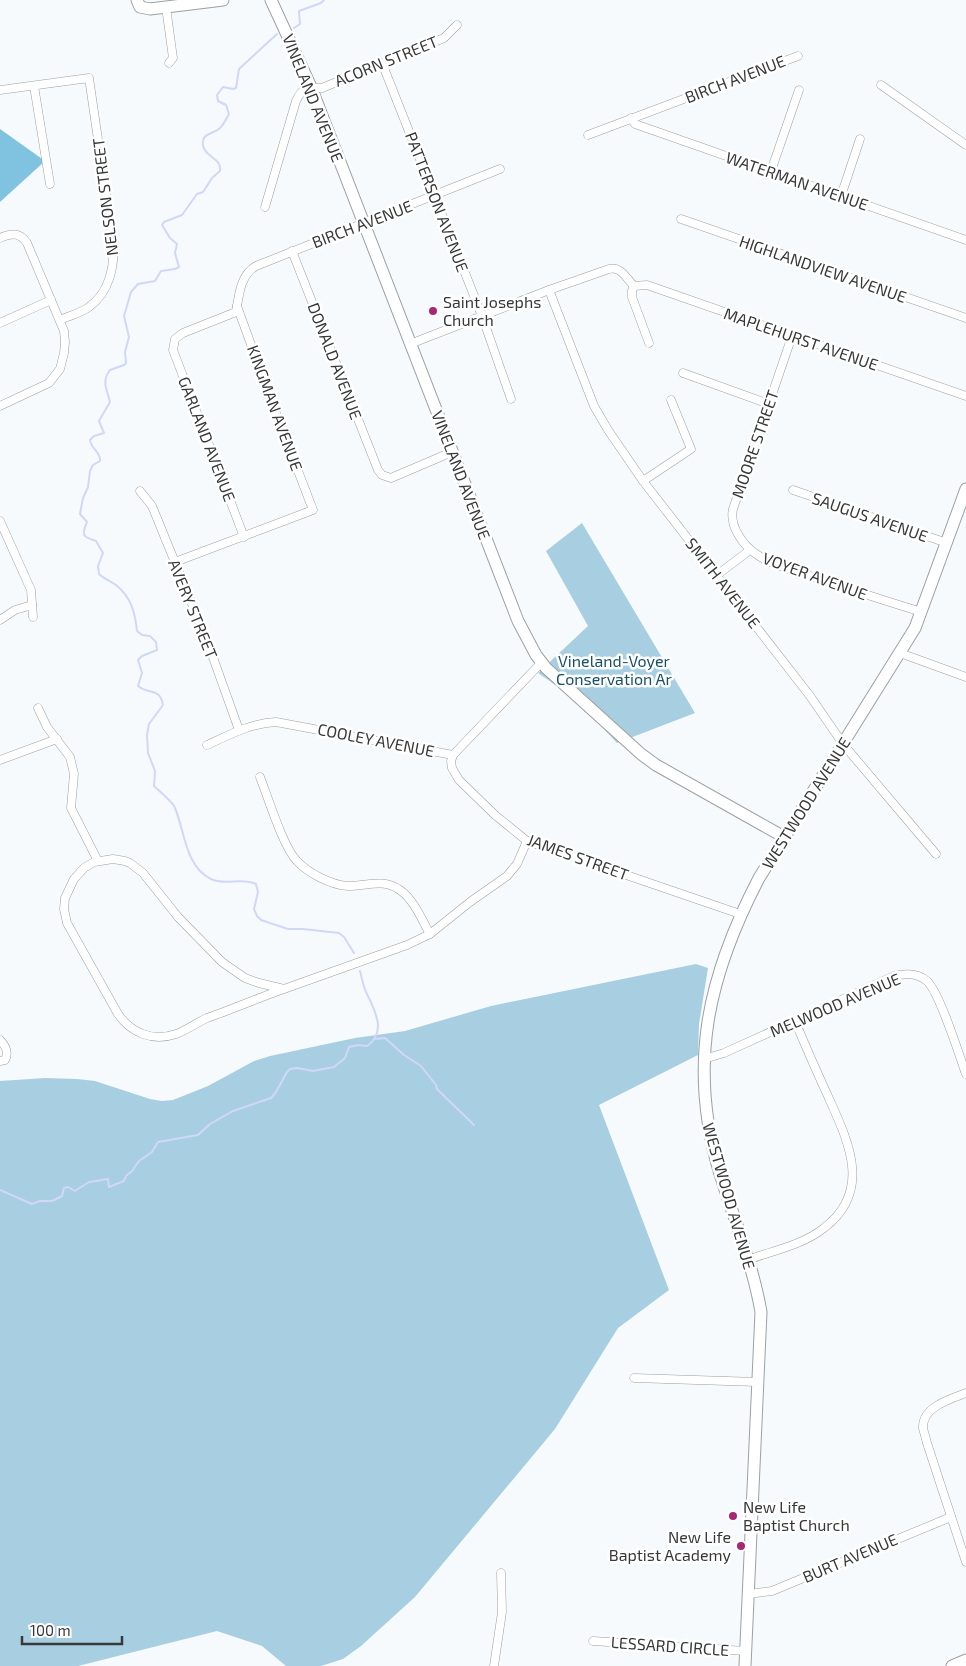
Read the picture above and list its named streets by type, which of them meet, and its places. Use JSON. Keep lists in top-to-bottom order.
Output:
{
  "streets": {
    "street": [
      "ACORN STREET",
      "BIRCH AVENUE",
      "VINELAND AVENUE",
      "WATERMAN AVENUE",
      "NELSON STREET",
      "PATTERSON AVENUE",
      "HIGHLANDVIEW AVENUE",
      "MAPLEHURST AVENUE",
      "DONALD AVENUE",
      "KINGMAN AVENUE",
      "GARLAND AVENUE",
      "MOORE STREET",
      "SAUGUS AVENUE",
      "VOYER AVENUE",
      "SMITH AVENUE",
      "AVERY STREET",
      "COOLEY AVENUE",
      "WESTWOOD AVENUE",
      "JAMES STREET",
      "MELWOOD AVENUE",
      "BURT AVENUE",
      "LESSARD CIRCLE"
    ]
  },
  "crossings": [
    ["ACORN STREET", "VINELAND AVENUE"],
    ["ACORN STREET", "PATTERSON AVENUE"],
    ["BIRCH AVENUE", "VINELAND AVENUE"],
    ["BIRCH AVENUE", "WATERMAN AVENUE"],
    ["BIRCH AVENUE", "PATTERSON AVENUE"],
    ["BIRCH AVENUE", "DONALD AVENUE"],
    ["BIRCH AVENUE", "KINGMAN AVENUE"],
    ["BIRCH AVENUE", "GARLAND AVENUE"],
    ["VINELAND AVENUE", "DONALD AVENUE"],
    ["VINELAND AVENUE", "COOLEY AVENUE"],
    ["VINELAND AVENUE", "WESTWOOD AVENUE"],
    ["MAPLEHURST AVENUE", "MOORE STREET"],
    ["KINGMAN AVENUE", "GARLAND AVENUE"],
    ["MOORE STREET", "VOYER AVENUE"],
    ["SAUGUS AVENUE", "WESTWOOD AVENUE"],
    ["VOYER AVENUE", "SMITH AVENUE"],
    ["VOYER AVENUE", "WESTWOOD AVENUE"],
    ["SMITH AVENUE", "WESTWOOD AVENUE"],
    ["AVERY STREET", "COOLEY AVENUE"],
    ["COOLEY AVENUE", "JAMES STREET"],
    ["WESTWOOD AVENUE", "JAMES STREET"],
    ["WESTWOOD AVENUE", "MELWOOD AVENUE"],
    ["WESTWOOD AVENUE", "BURT AVENUE"],
    ["WESTWOOD AVENUE", "LESSARD CIRCLE"]
  ],
  "parks": ["Vineland-Voyer Conservation Ar"],
  "places": ["Saint Josephs Church", "New Life Baptist Church", "New Life Baptist Academy"],
  "scale_bar": "100 m"
}
